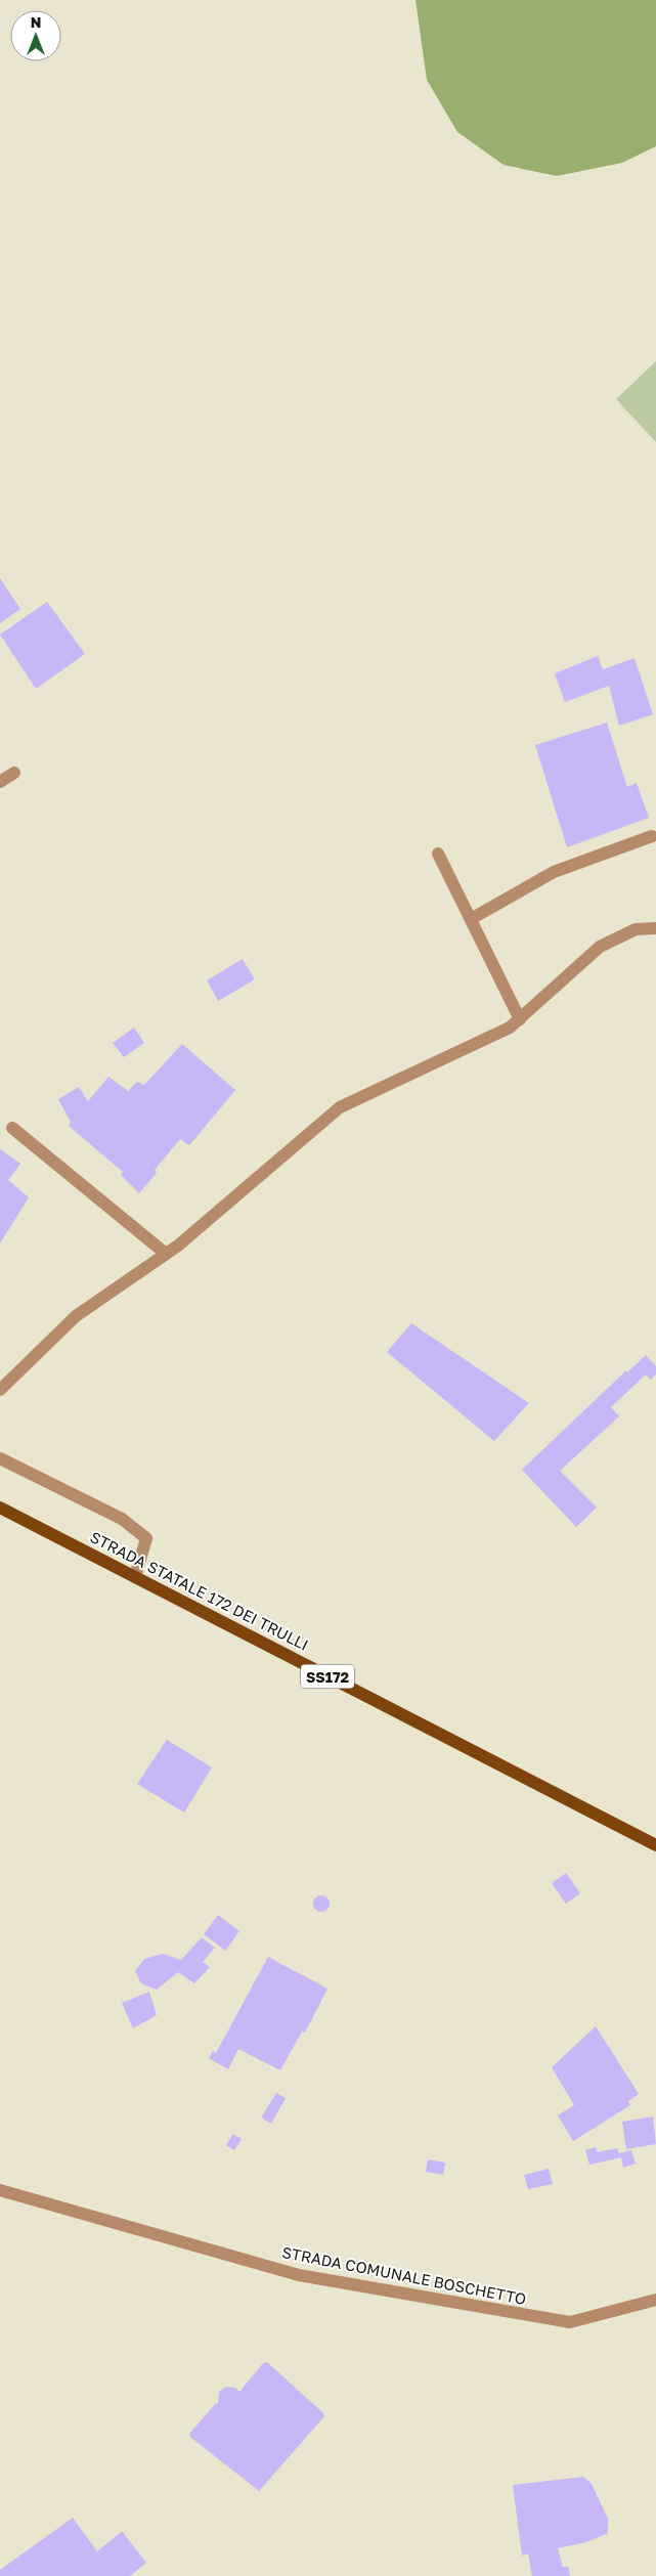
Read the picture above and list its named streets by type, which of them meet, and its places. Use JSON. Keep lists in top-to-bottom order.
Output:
{
  "streets": {
    "main road": ["STRADA STATALE 172 DEI TRULLI", "SS172"],
    "street": ["STRADA COMUNALE BOSCHETTO"]
  },
  "north": "top"
}
